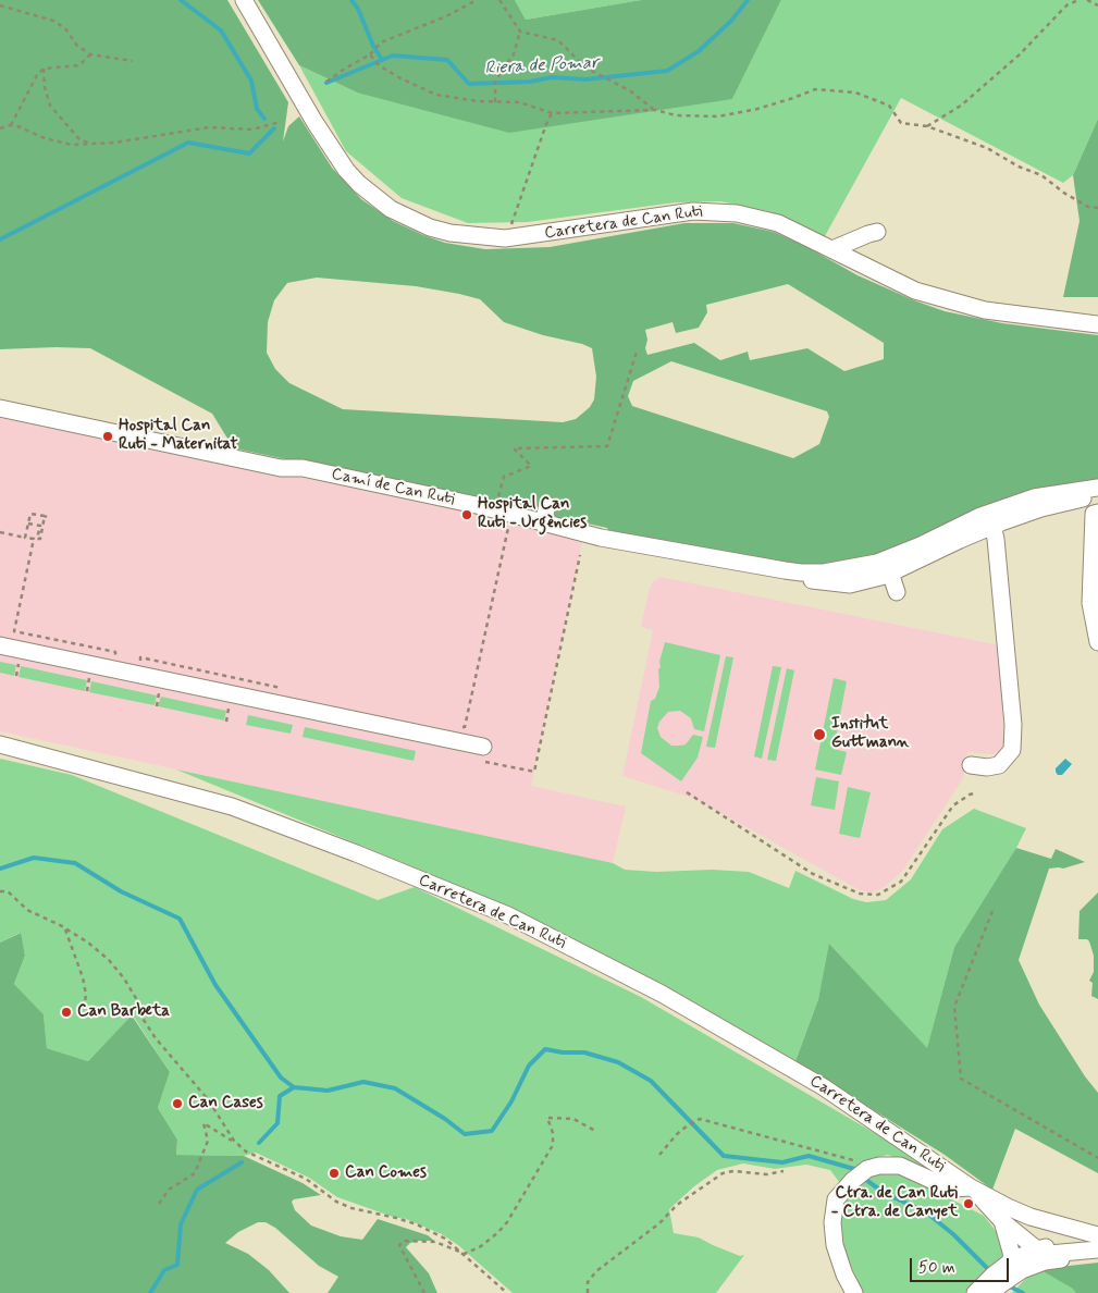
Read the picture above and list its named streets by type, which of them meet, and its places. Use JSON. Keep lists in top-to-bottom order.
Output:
{
  "streets": {
    "street": ["Carretera de Can Ruti", "Camí de Can Ruti"]
  },
  "water": ["Riera de Pomar"],
  "places": [
    "Hospital Can Ruti - Maternitat",
    "Hospital Can Ruti - Urgències",
    "Institut Guttmann",
    "Can Barbeta",
    "Can Cases",
    "Can Comes",
    "Ctra. de Can Ruti - Ctra. de Canyet"
  ],
  "scale_bar": "50 m"
}
